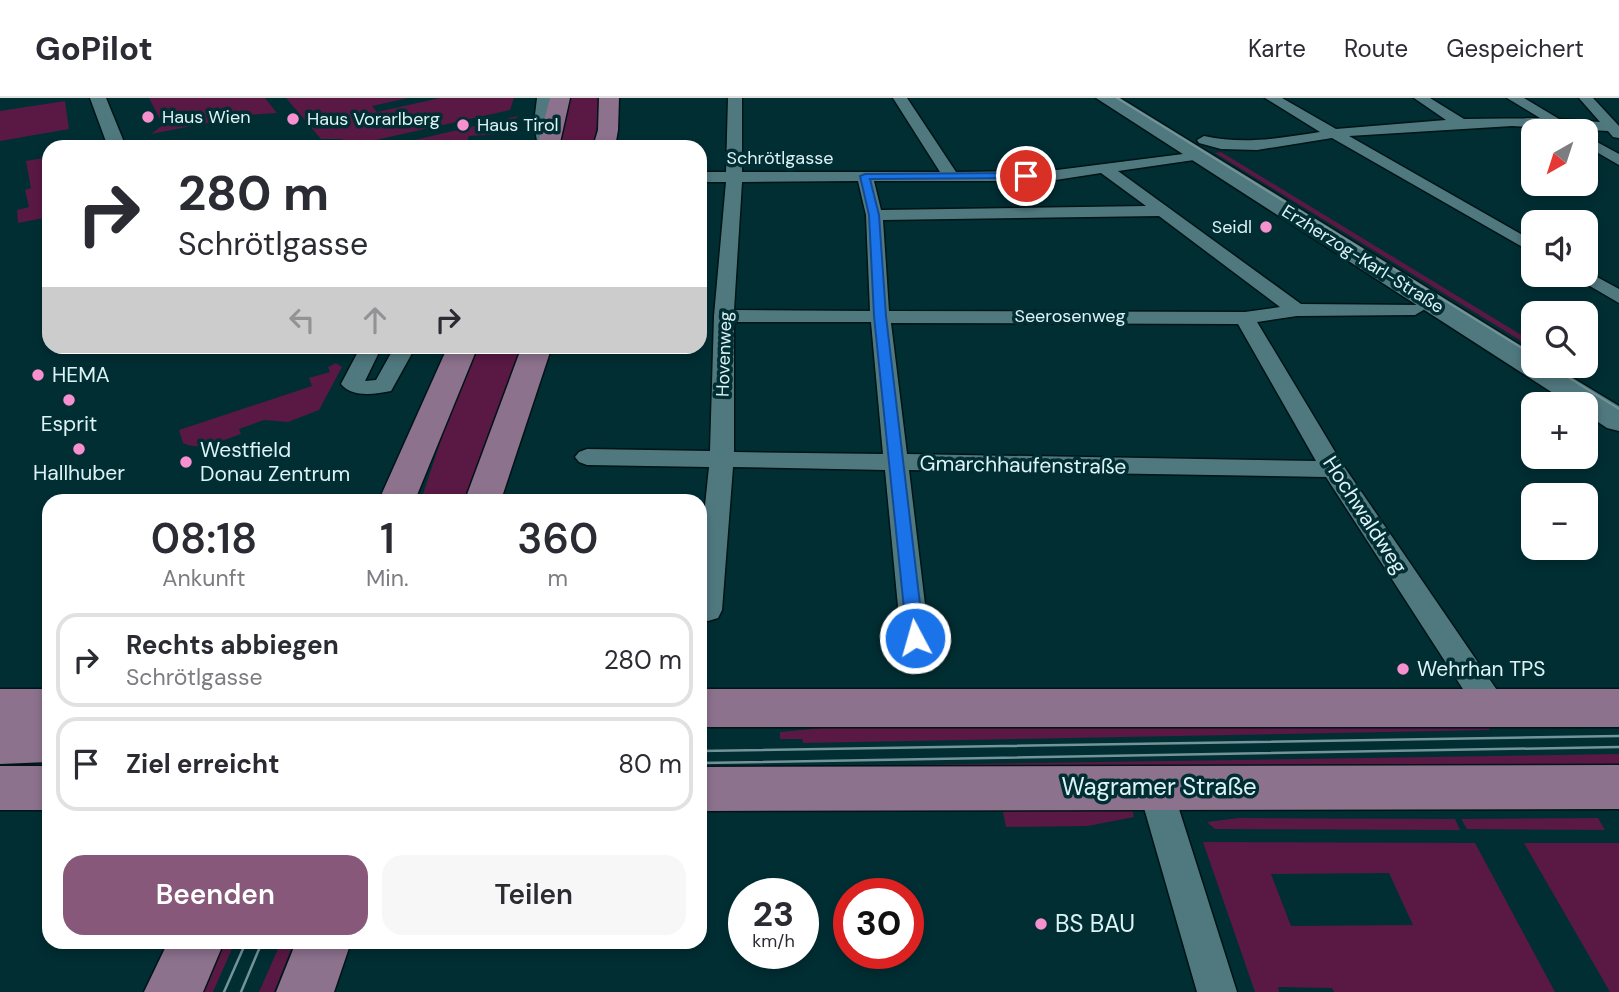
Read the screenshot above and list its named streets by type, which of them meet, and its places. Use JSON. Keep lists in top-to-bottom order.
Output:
{
  "streets": {
    "main road": ["Erzherzog-Karl-Straße", "Wagramer Straße"],
    "street": [
      "Schrötlgasse",
      "Seerosenweg",
      "Hovenweg",
      "Gmarchhaufenstraße",
      "Hochwaldweg"
    ]
  },
  "crossings": [
    ["Schrötlgasse", "Erzherzog-Karl-Straße"],
    ["Schrötlgasse", "Hovenweg"],
    ["Seerosenweg", "Hovenweg"],
    ["Seerosenweg", "Hochwaldweg"],
    ["Hovenweg", "Gmarchhaufenstraße"],
    ["Gmarchhaufenstraße", "Hochwaldweg"]
  ],
  "places": [
    "Haus Wien",
    "Haus Vorarlberg",
    "Haus Tirol",
    "Seidl",
    "HEMA",
    "Esprit",
    "Hallhuber",
    "Westfield Donau Zentrum",
    "Wehrhan TPS",
    "BS BAU"
  ],
  "north": "bottom left",
  "page": {
    "header": "GoPilot",
    "nav": ["Karte", "Route", "Gespeichert"],
    "map_buttons": ["+", "−"],
    "turn": ["280 m", "Schrötlgasse"],
    "eta": [
      "08:18",
      "Ankunft",
      "1",
      "Min.",
      "360",
      "m"
    ],
    "list": [
      {
        "name": "Rechts abbiegen",
        "note": "Schrötlgasse",
        "value": "280 m"
      },
      {
        "name": "Ziel erreicht",
        "value": "80 m"
      }
    ],
    "buttons": ["Beenden", "Teilen"],
    "speed": "23 km/h",
    "limit": "30"
  }
}
